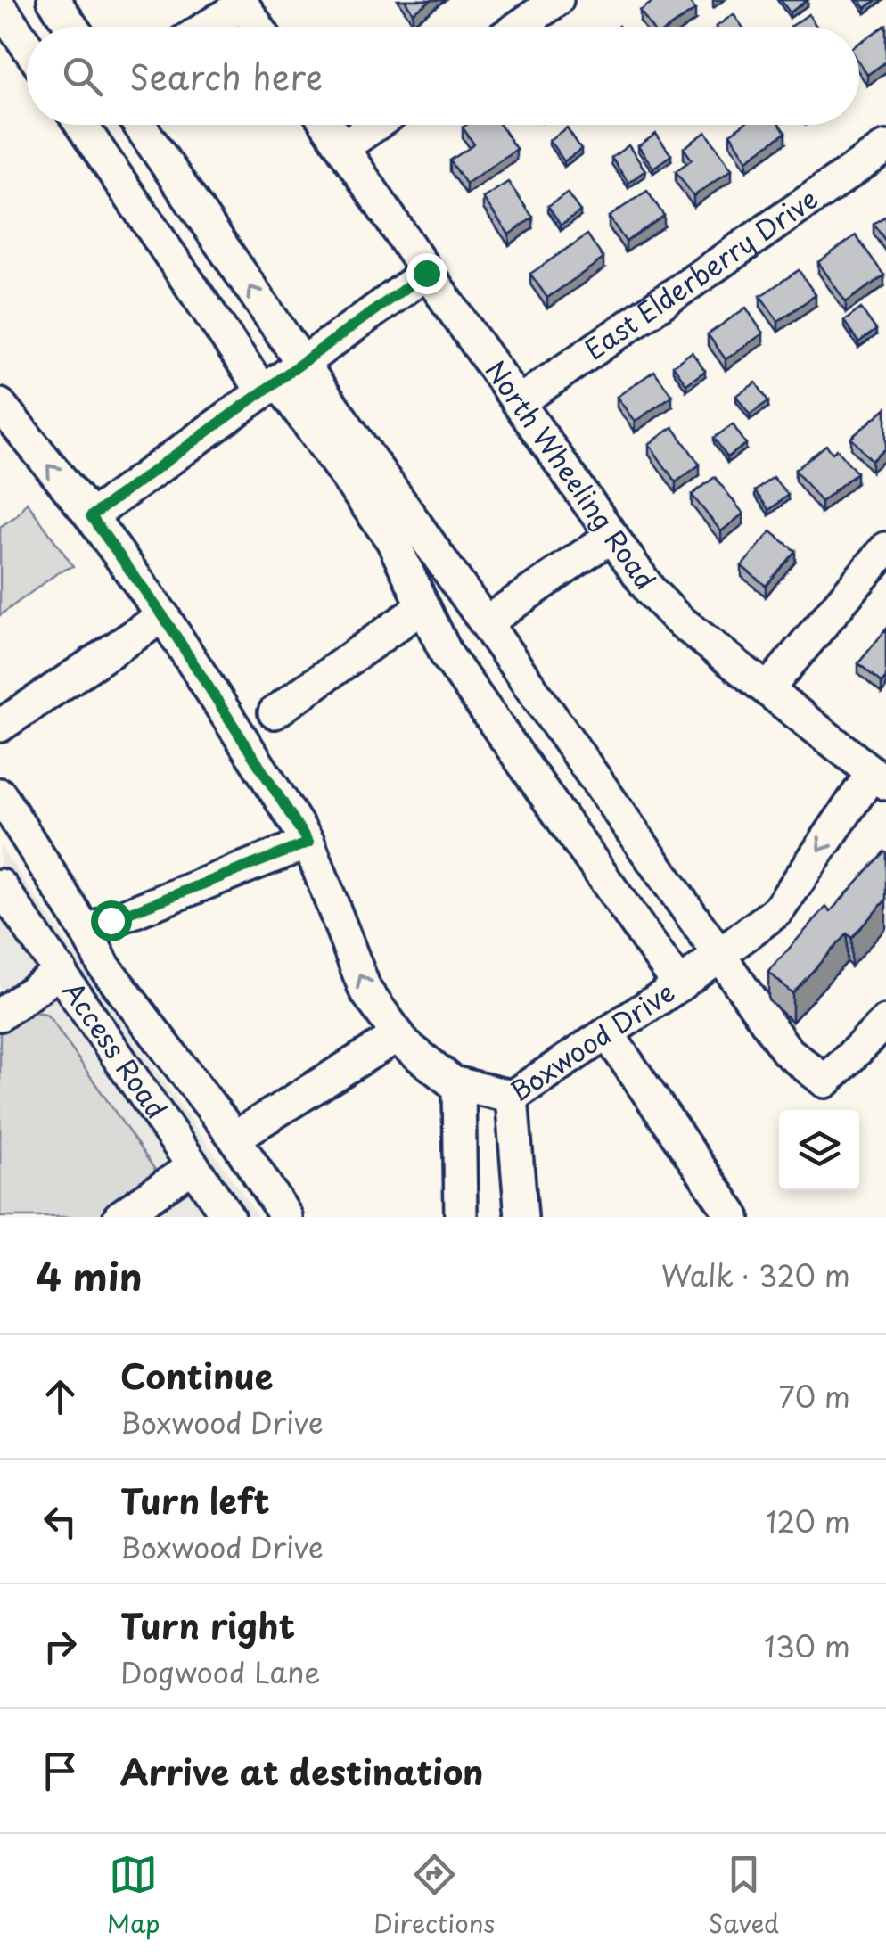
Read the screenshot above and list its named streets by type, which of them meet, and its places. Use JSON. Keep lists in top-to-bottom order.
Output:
{
  "streets": {
    "street": [
      "East Elderberry Drive",
      "North Wheeling Road",
      "Boxwood Drive",
      "Access Road"
    ]
  },
  "crossings": [
    ["East Elderberry Drive", "North Wheeling Road"],
    ["North Wheeling Road", "Boxwood Drive"]
  ],
  "page": {
    "search": "Search here",
    "heading": ["4 min", "Walk · 320 m"],
    "list": [
      ["Continue", "Boxwood Drive", "70 m"],
      ["Turn left", "Boxwood Drive", "120 m"],
      ["Turn right", "Dogwood Lane", "130 m"],
      "Arrive at destination"
    ],
    "nav": ["Map", "Directions", "Saved"]
  }
}
